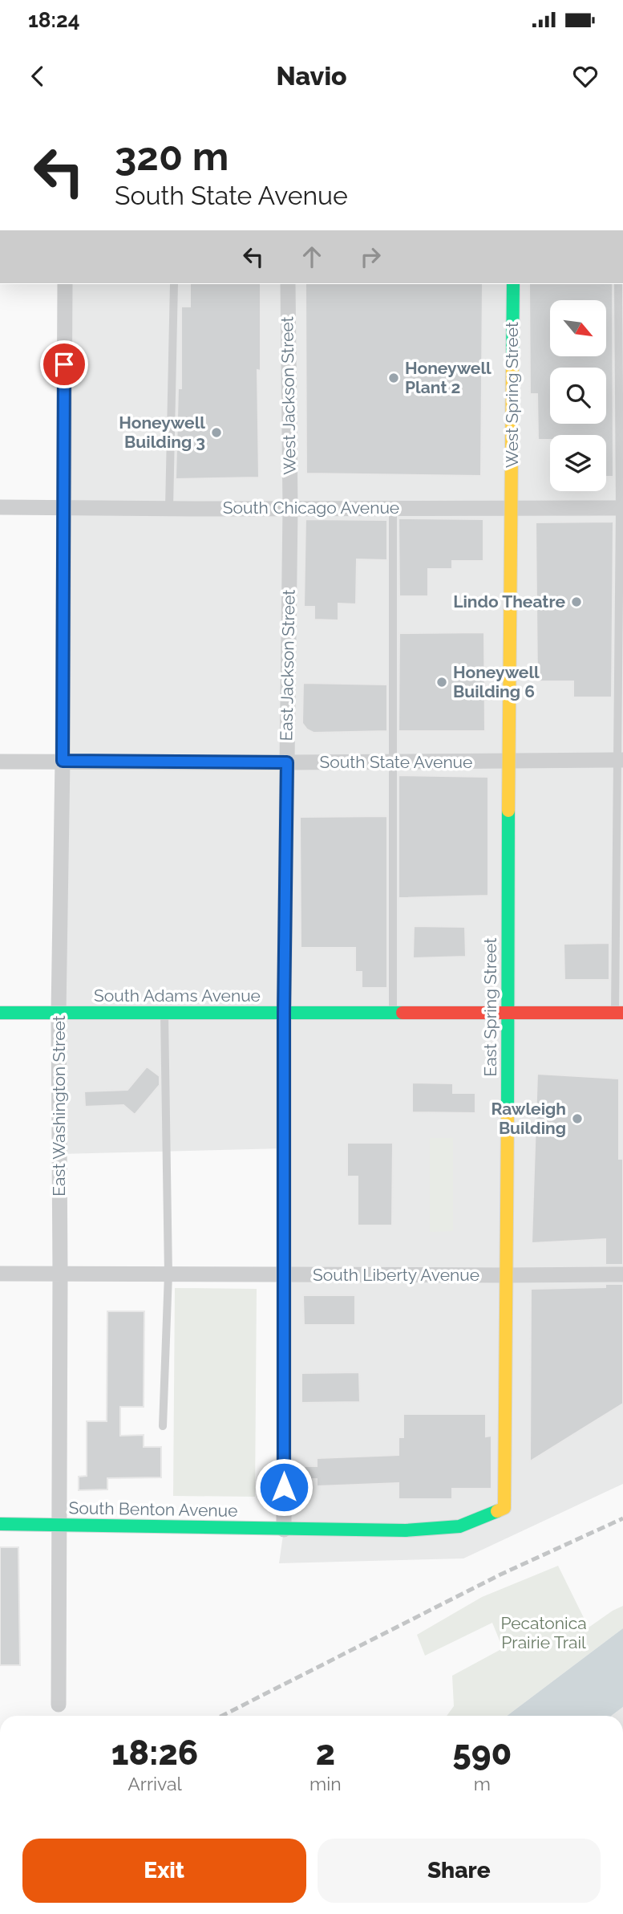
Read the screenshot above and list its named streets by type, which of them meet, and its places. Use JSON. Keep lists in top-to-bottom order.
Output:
{
  "streets": {
    "street": [
      "West Spring Street",
      "West Jackson Street",
      "South Chicago Avenue",
      "East Jackson Street",
      "South State Avenue",
      "South Adams Avenue",
      "East Spring Street",
      "East Washington Street",
      "South Liberty Avenue",
      "South Benton Avenue"
    ]
  },
  "crossings": [
    ["West Spring Street", "South Chicago Avenue"],
    ["West Spring Street", "East Spring Street"],
    ["West Jackson Street", "South Chicago Avenue"],
    ["West Jackson Street", "East Jackson Street"],
    ["South Chicago Avenue", "East Jackson Street"],
    ["South Chicago Avenue", "East Spring Street"],
    ["South Chicago Avenue", "East Washington Street"],
    ["East Jackson Street", "South State Avenue"],
    ["East Jackson Street", "South Adams Avenue"],
    ["East Jackson Street", "South Liberty Avenue"],
    ["East Jackson Street", "South Benton Avenue"],
    ["South State Avenue", "East Spring Street"],
    ["South State Avenue", "East Washington Street"],
    ["South Adams Avenue", "East Spring Street"],
    ["South Adams Avenue", "East Washington Street"],
    ["East Spring Street", "South Liberty Avenue"],
    ["East Spring Street", "South Benton Avenue"],
    ["East Washington Street", "South Liberty Avenue"],
    ["East Washington Street", "South Benton Avenue"]
  ],
  "parks": ["Pecatonica Prairie Trail"],
  "places": [
    "Honeywell Plant 2",
    "Honeywell Building 3",
    "Lindo Theatre",
    "Honeywell Building 6",
    "Rawleigh Building"
  ],
  "north": "bottom right",
  "page": {
    "status": "18:24",
    "header": "Navio",
    "turn": ["320 m", "South State Avenue"],
    "eta": [
      "18:26",
      "Arrival",
      "2",
      "min",
      "590",
      "m"
    ],
    "buttons": ["Exit", "Share"]
  }
}
